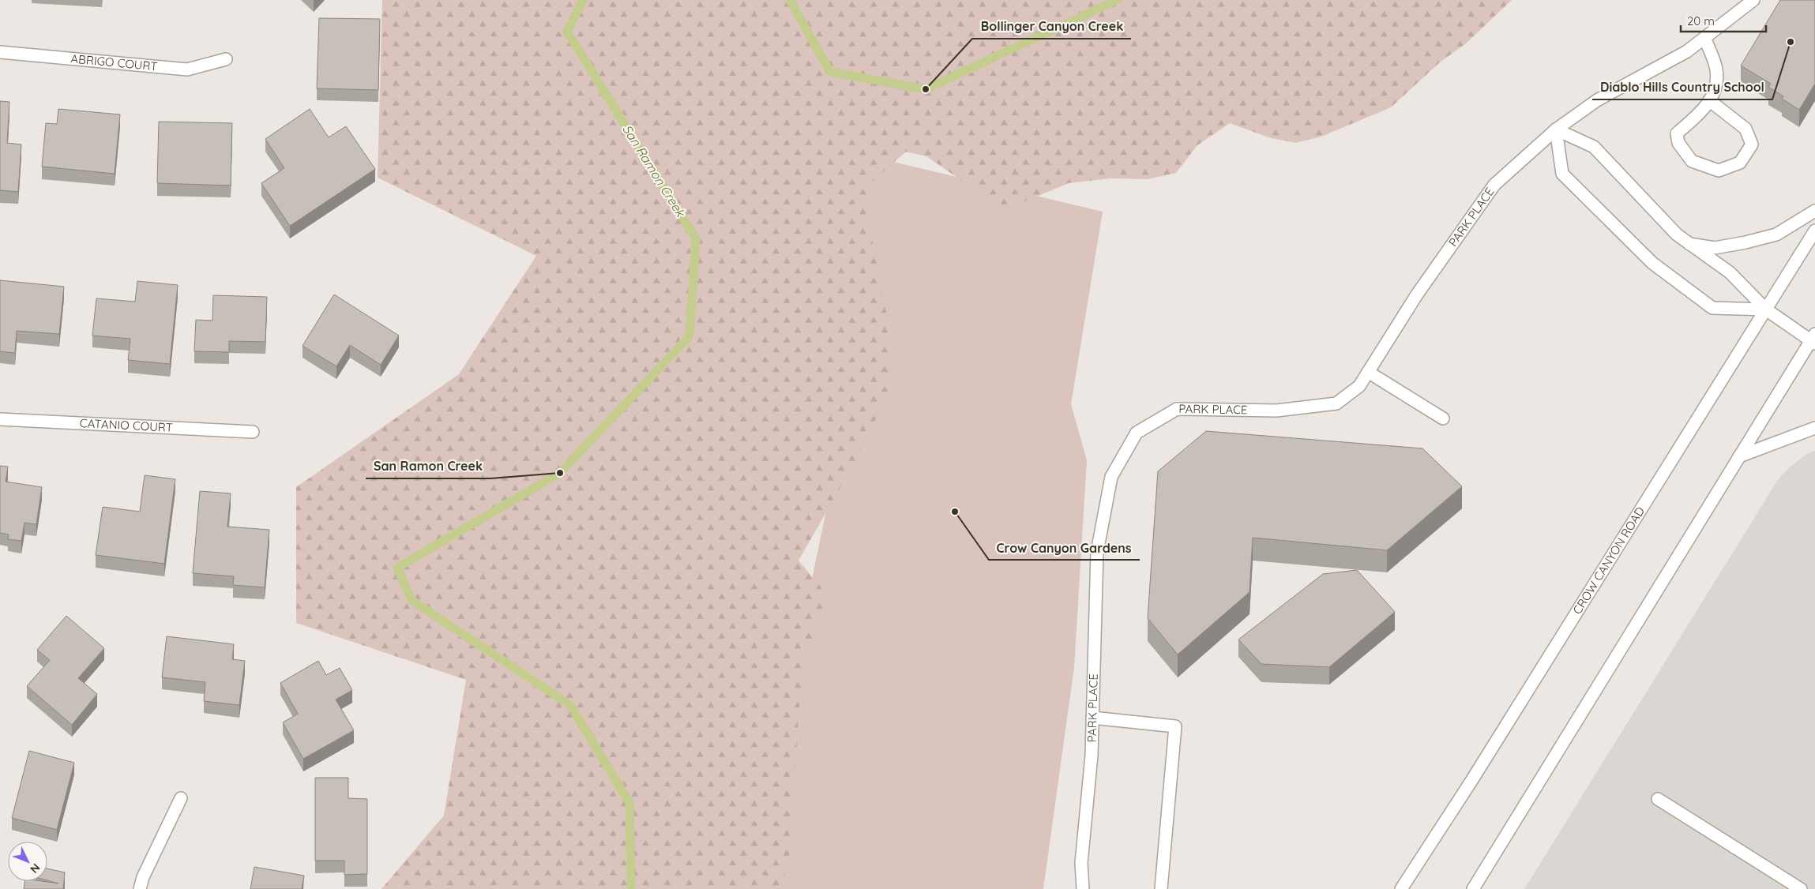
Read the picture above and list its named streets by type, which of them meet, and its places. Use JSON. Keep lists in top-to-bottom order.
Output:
{
  "streets": {
    "street": [
      "ABRIGO COURT",
      "PARK PLACE",
      "CATANIO COURT",
      "CROW CANYON ROAD"
    ]
  },
  "water": ["San Ramon Creek"],
  "places": [
    "Diablo Hills Country School",
    "Bollinger Canyon Creek",
    "San Ramon Creek",
    "Crow Canyon Gardens"
  ],
  "scale_bar": "20 m",
  "north": "bottom right"
}
